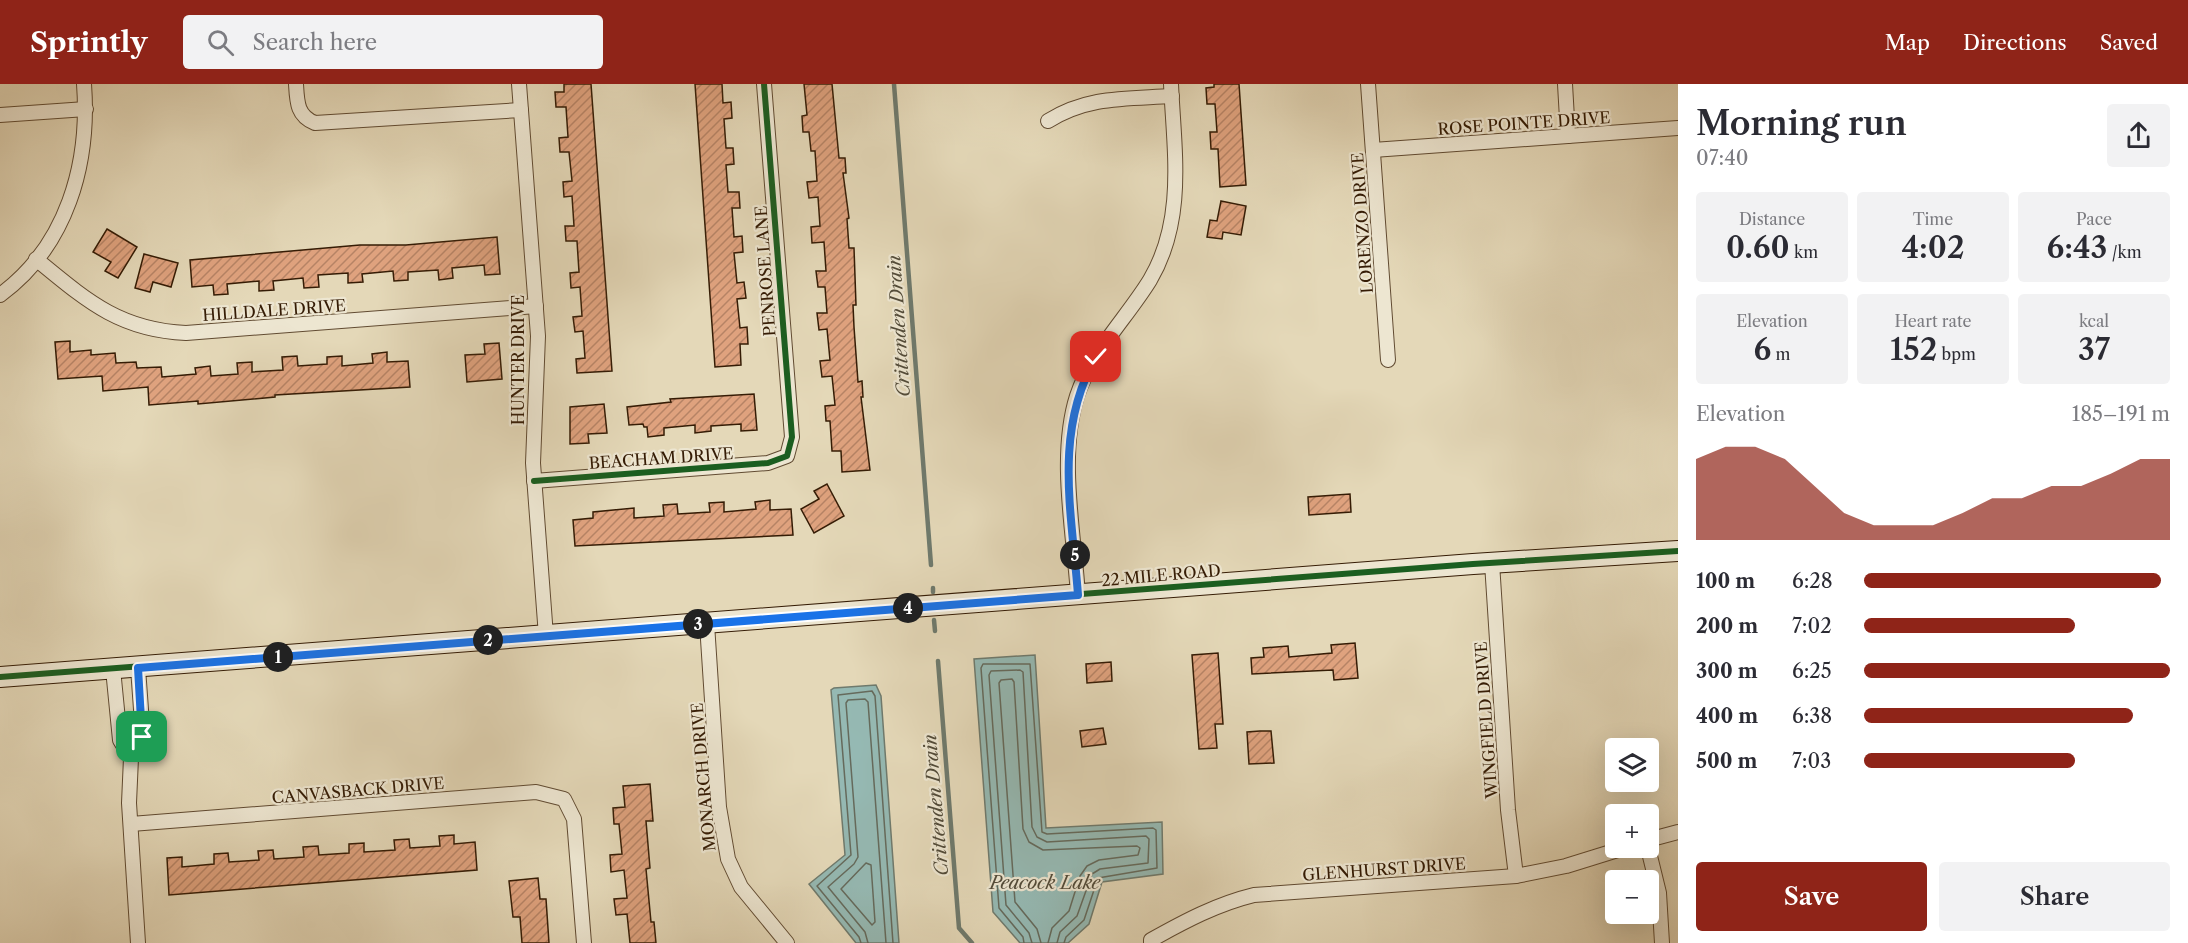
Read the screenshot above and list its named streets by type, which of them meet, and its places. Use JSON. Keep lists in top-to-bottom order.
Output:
{
  "streets": {
    "street": [
      "ROSE POINTE DRIVE",
      "LORENZO DRIVE",
      "PENROSE LANE",
      "HILLDALE DRIVE",
      "HUNTER DRIVE",
      "BEACHAM DRIVE",
      "22 MILE ROAD",
      "WINGFIELD DRIVE",
      "MONARCH DRIVE",
      "CANVASBACK DRIVE",
      "GLENHURST DRIVE"
    ]
  },
  "crossings": [
    ["ROSE POINTE DRIVE", "LORENZO DRIVE"],
    ["PENROSE LANE", "BEACHAM DRIVE"],
    ["HILLDALE DRIVE", "HUNTER DRIVE"],
    ["HUNTER DRIVE", "BEACHAM DRIVE"],
    ["HUNTER DRIVE", "22 MILE ROAD"],
    ["22 MILE ROAD", "WINGFIELD DRIVE"],
    ["22 MILE ROAD", "MONARCH DRIVE"],
    ["WINGFIELD DRIVE", "GLENHURST DRIVE"]
  ],
  "water": ["Crittenden Drain", "Peacock Lake"],
  "page": {
    "header": "Sprintly",
    "search": "Search here",
    "nav": ["Map", "Directions", "Saved"],
    "heading": ["Morning run", "07:40"],
    "stats": [
      ["Distance", "0.60 km"],
      ["Time", "4:02"],
      ["Pace", "6:43 /km"],
      ["Elevation", "6 m"],
      ["Heart rate", "152 bpm"],
      ["kcal", "37"]
    ],
    "chart": ["Elevation", "185–191 m"],
    "pins": [
      "5",
      "4",
      "3",
      "2",
      "1"
    ],
    "list": [
      {
        "name": "100 m",
        "note": "6:28"
      },
      {
        "name": "200 m",
        "note": "7:02"
      },
      {
        "name": "300 m",
        "note": "6:25"
      },
      {
        "name": "400 m",
        "note": "6:38"
      },
      {
        "name": "500 m",
        "note": "7:03"
      }
    ],
    "map_buttons": ["+", "−"],
    "buttons": ["Save", "Share"]
  }
}
